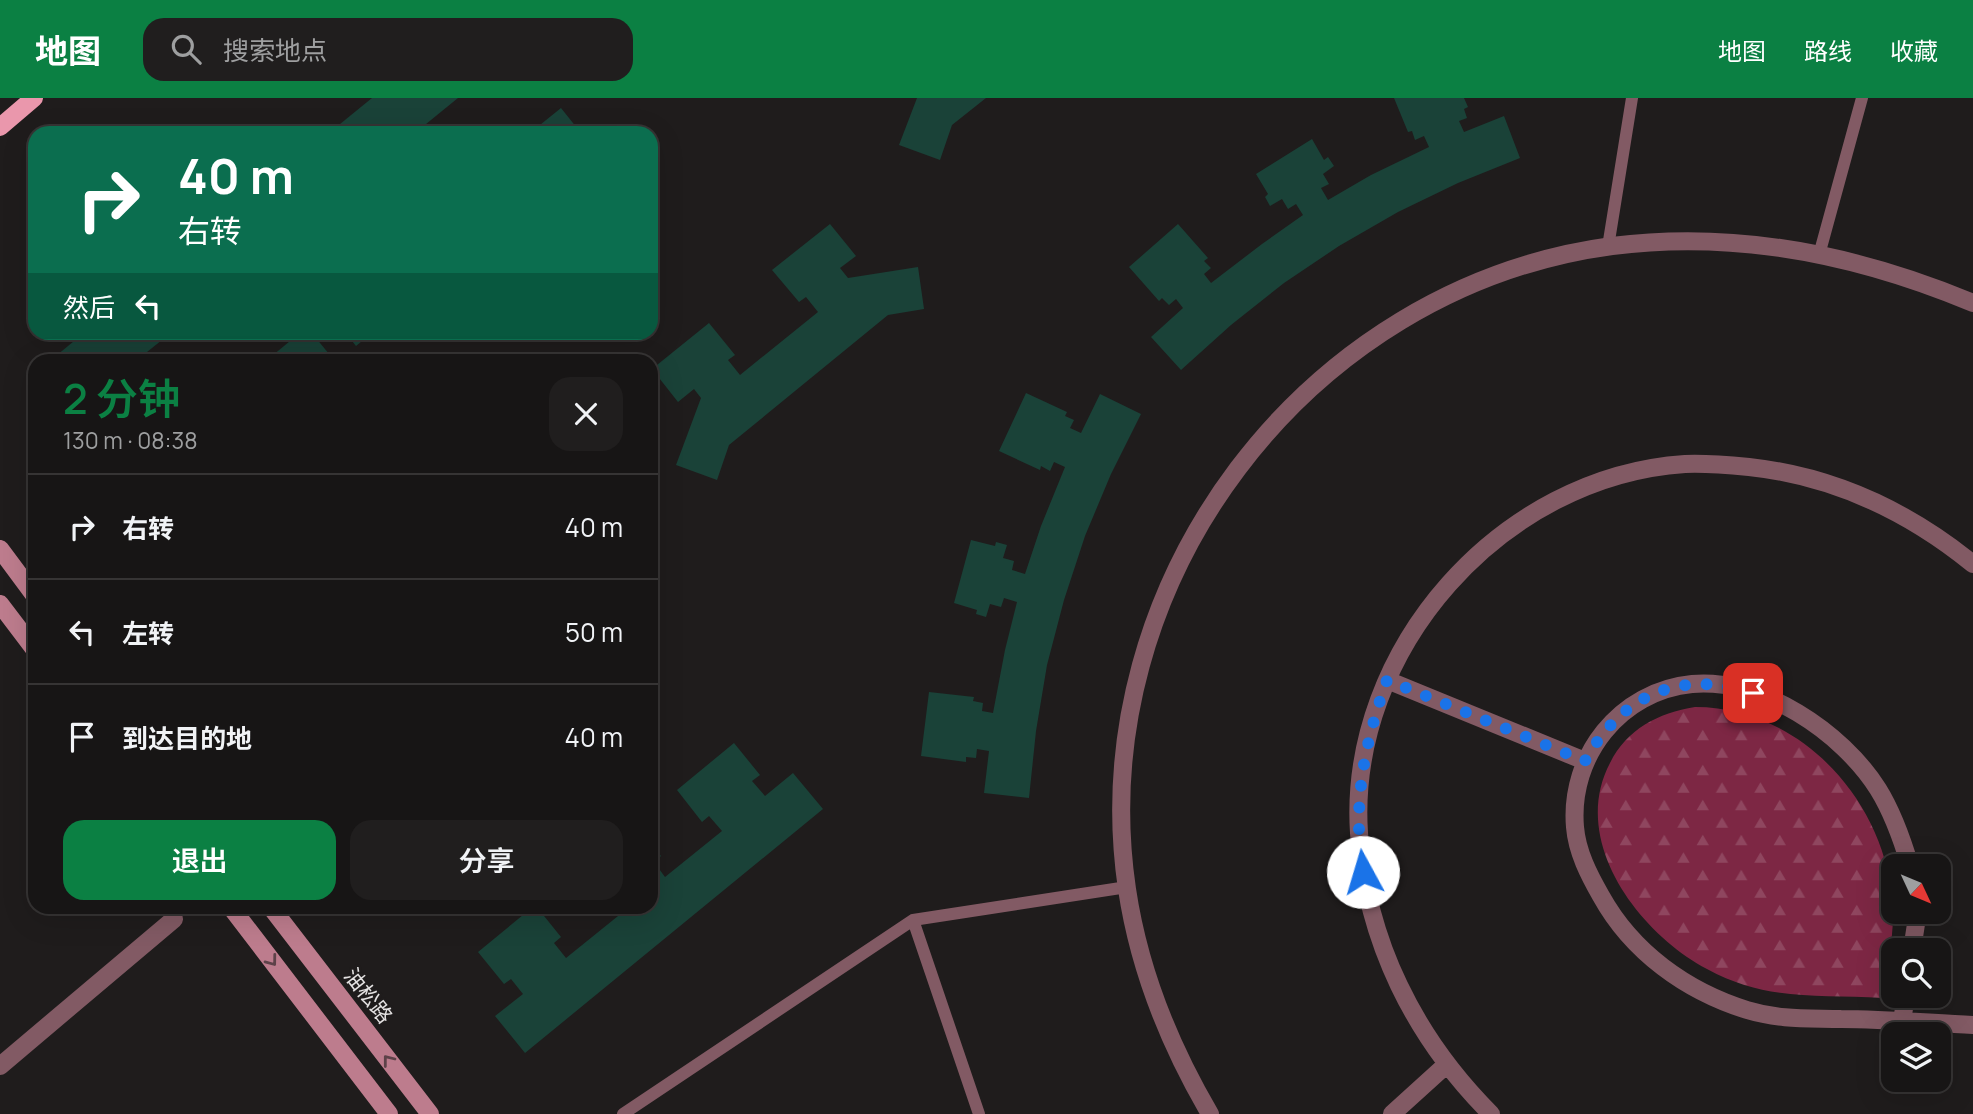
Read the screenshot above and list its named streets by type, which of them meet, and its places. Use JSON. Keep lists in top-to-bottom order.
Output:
{
  "streets": {
    "main road": ["油松路"]
  },
  "north": "bottom right",
  "page": {
    "header": "地图",
    "search": "搜索地点",
    "nav": ["地图", "路线", "收藏"],
    "turn": ["40 m", "右转"],
    "then": "然后",
    "heading": ["2 分钟", "130 m · 08:38"],
    "list": [
      {
        "name": "右转",
        "value": "40 m"
      },
      {
        "name": "左转",
        "value": "50 m"
      },
      {
        "name": "到达目的地",
        "value": "40 m"
      }
    ],
    "buttons": ["退出", "分享"]
  }
}
